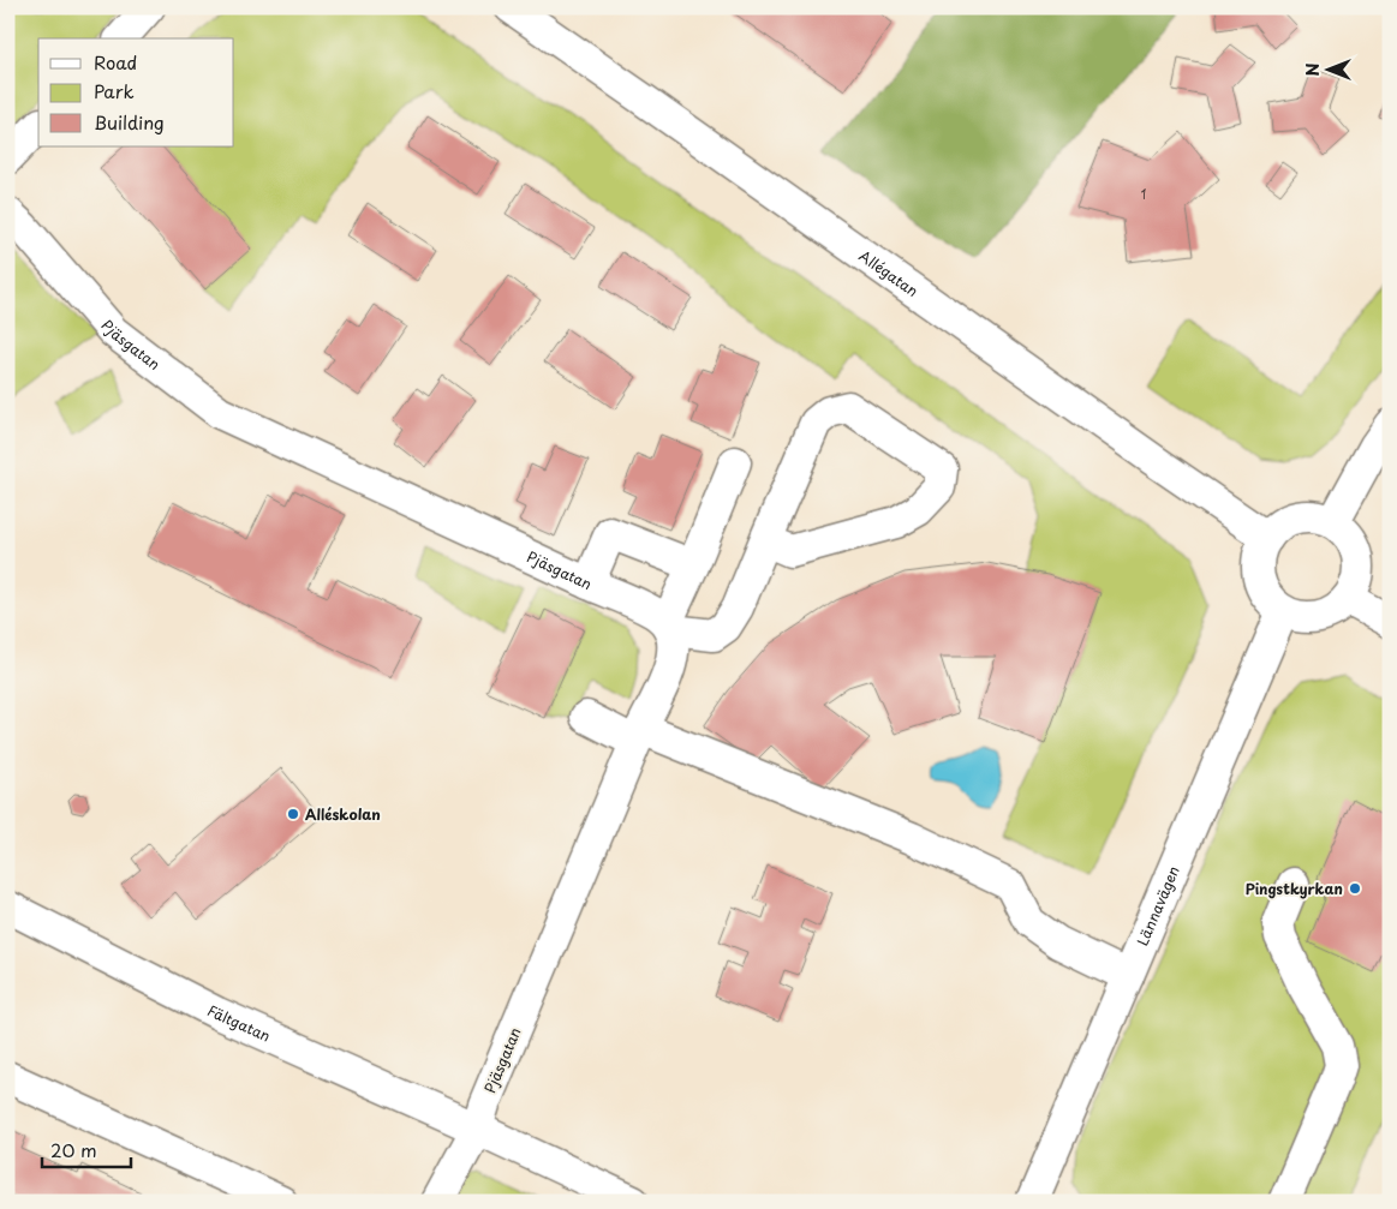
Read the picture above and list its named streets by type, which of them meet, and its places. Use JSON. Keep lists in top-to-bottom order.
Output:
{
  "streets": {
    "street": [
      "Allégatan",
      "Pjäsgatan",
      "Lännavägen",
      "Fältgatan"
    ]
  },
  "crossings": [
    ["Allégatan", "Lännavägen"],
    ["Pjäsgatan", "Fältgatan"]
  ],
  "places": ["Alléskolan", "Pingstkyrkan"],
  "house_numbers": ["1"],
  "legend": ["Road", "Park", "Building"],
  "scale_bar": "20 m",
  "north": "left"
}
